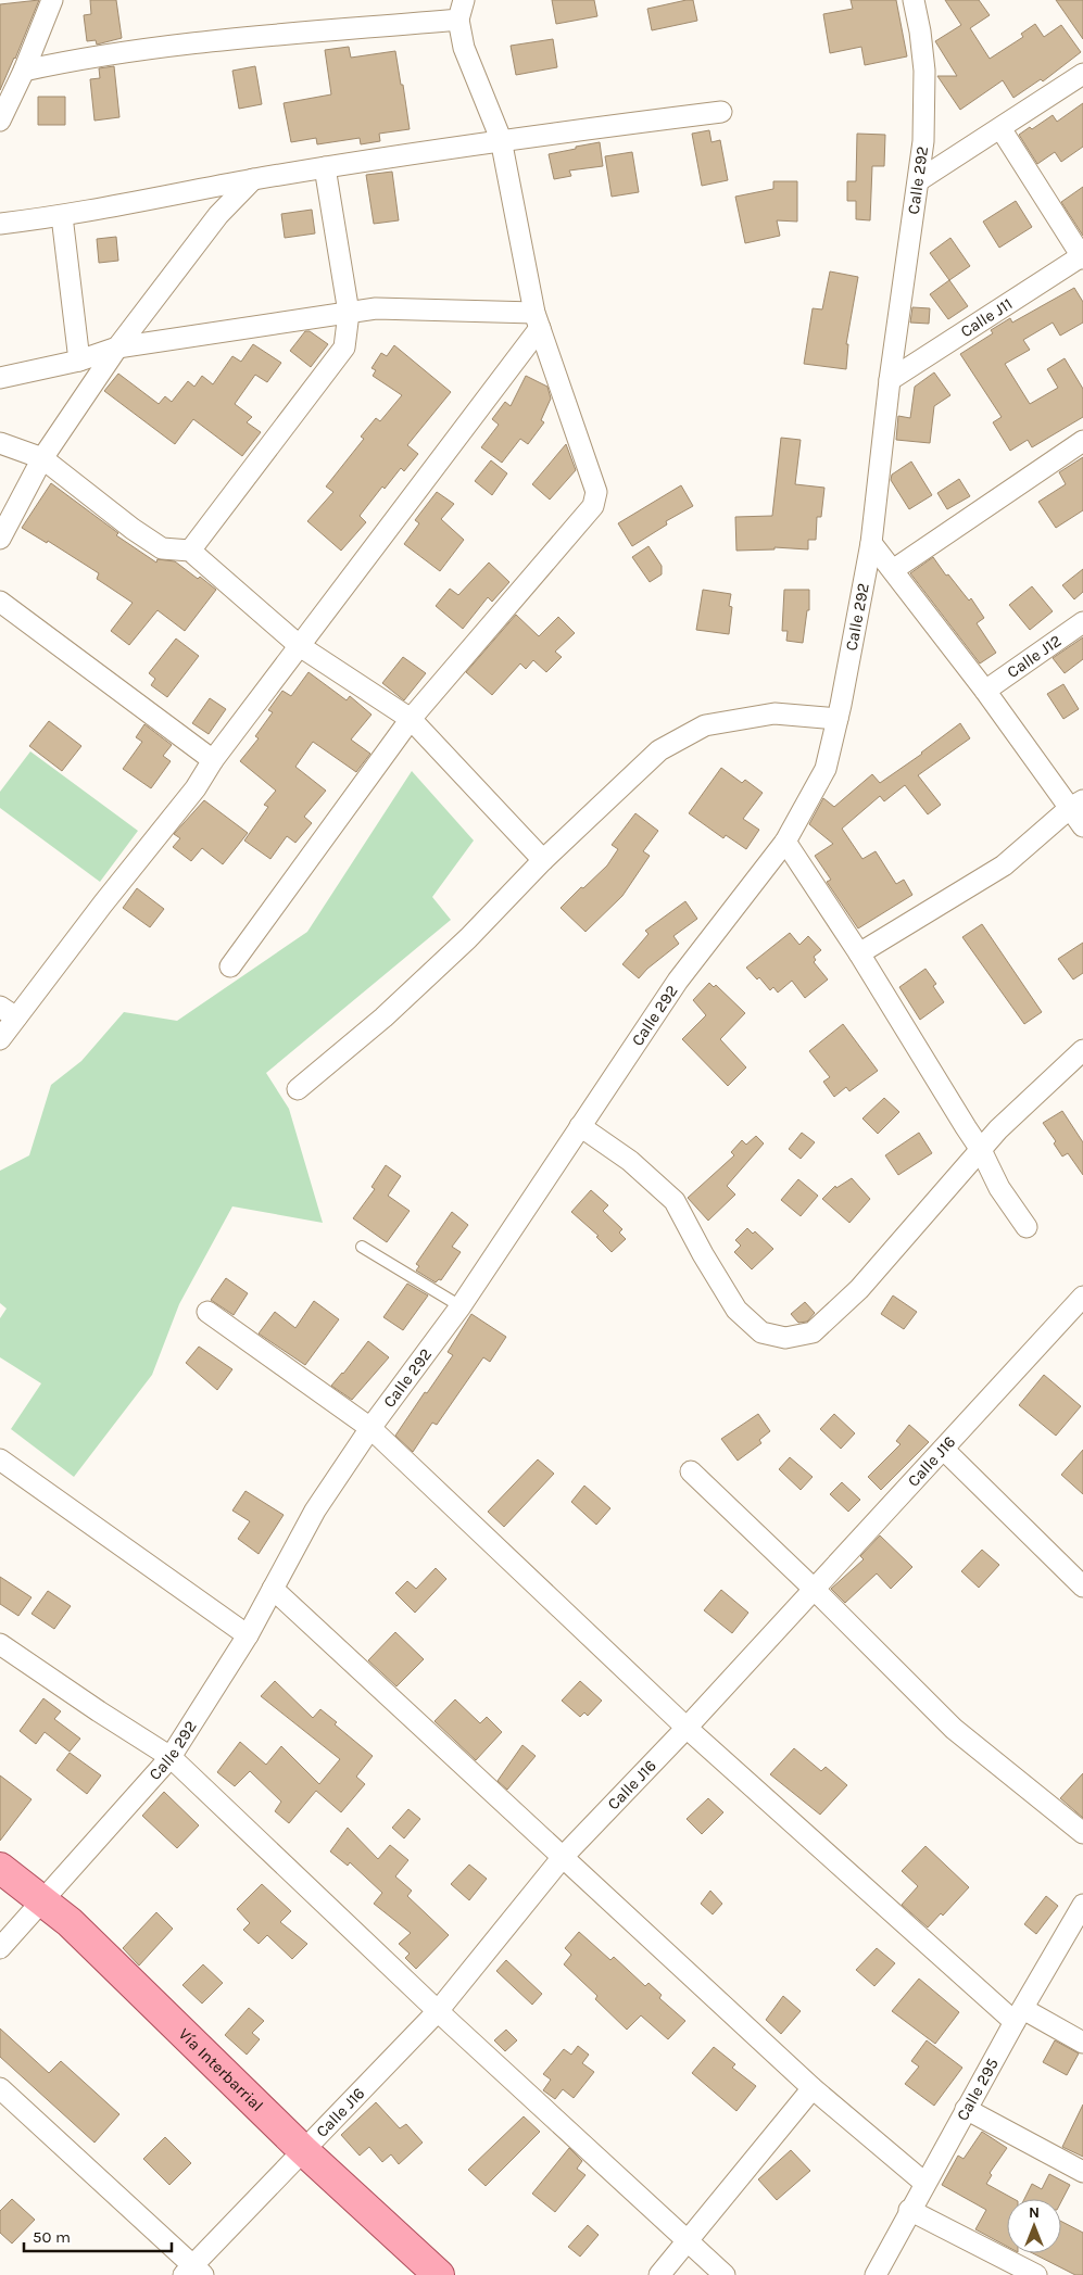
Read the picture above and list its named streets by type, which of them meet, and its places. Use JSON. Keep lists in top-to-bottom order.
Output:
{
  "streets": {
    "main road": ["Vía Interbarrial"],
    "street": [
      "Calle 292",
      "Calle J11",
      "Calle J12",
      "Calle J16",
      "Calle 295"
    ]
  },
  "crossings": [
    ["Calle 292", "Calle J11"],
    ["Calle 292", "Vía Interbarrial"],
    ["Calle J16", "Vía Interbarrial"]
  ],
  "scale_bar": "50 m",
  "north": "top"
}
